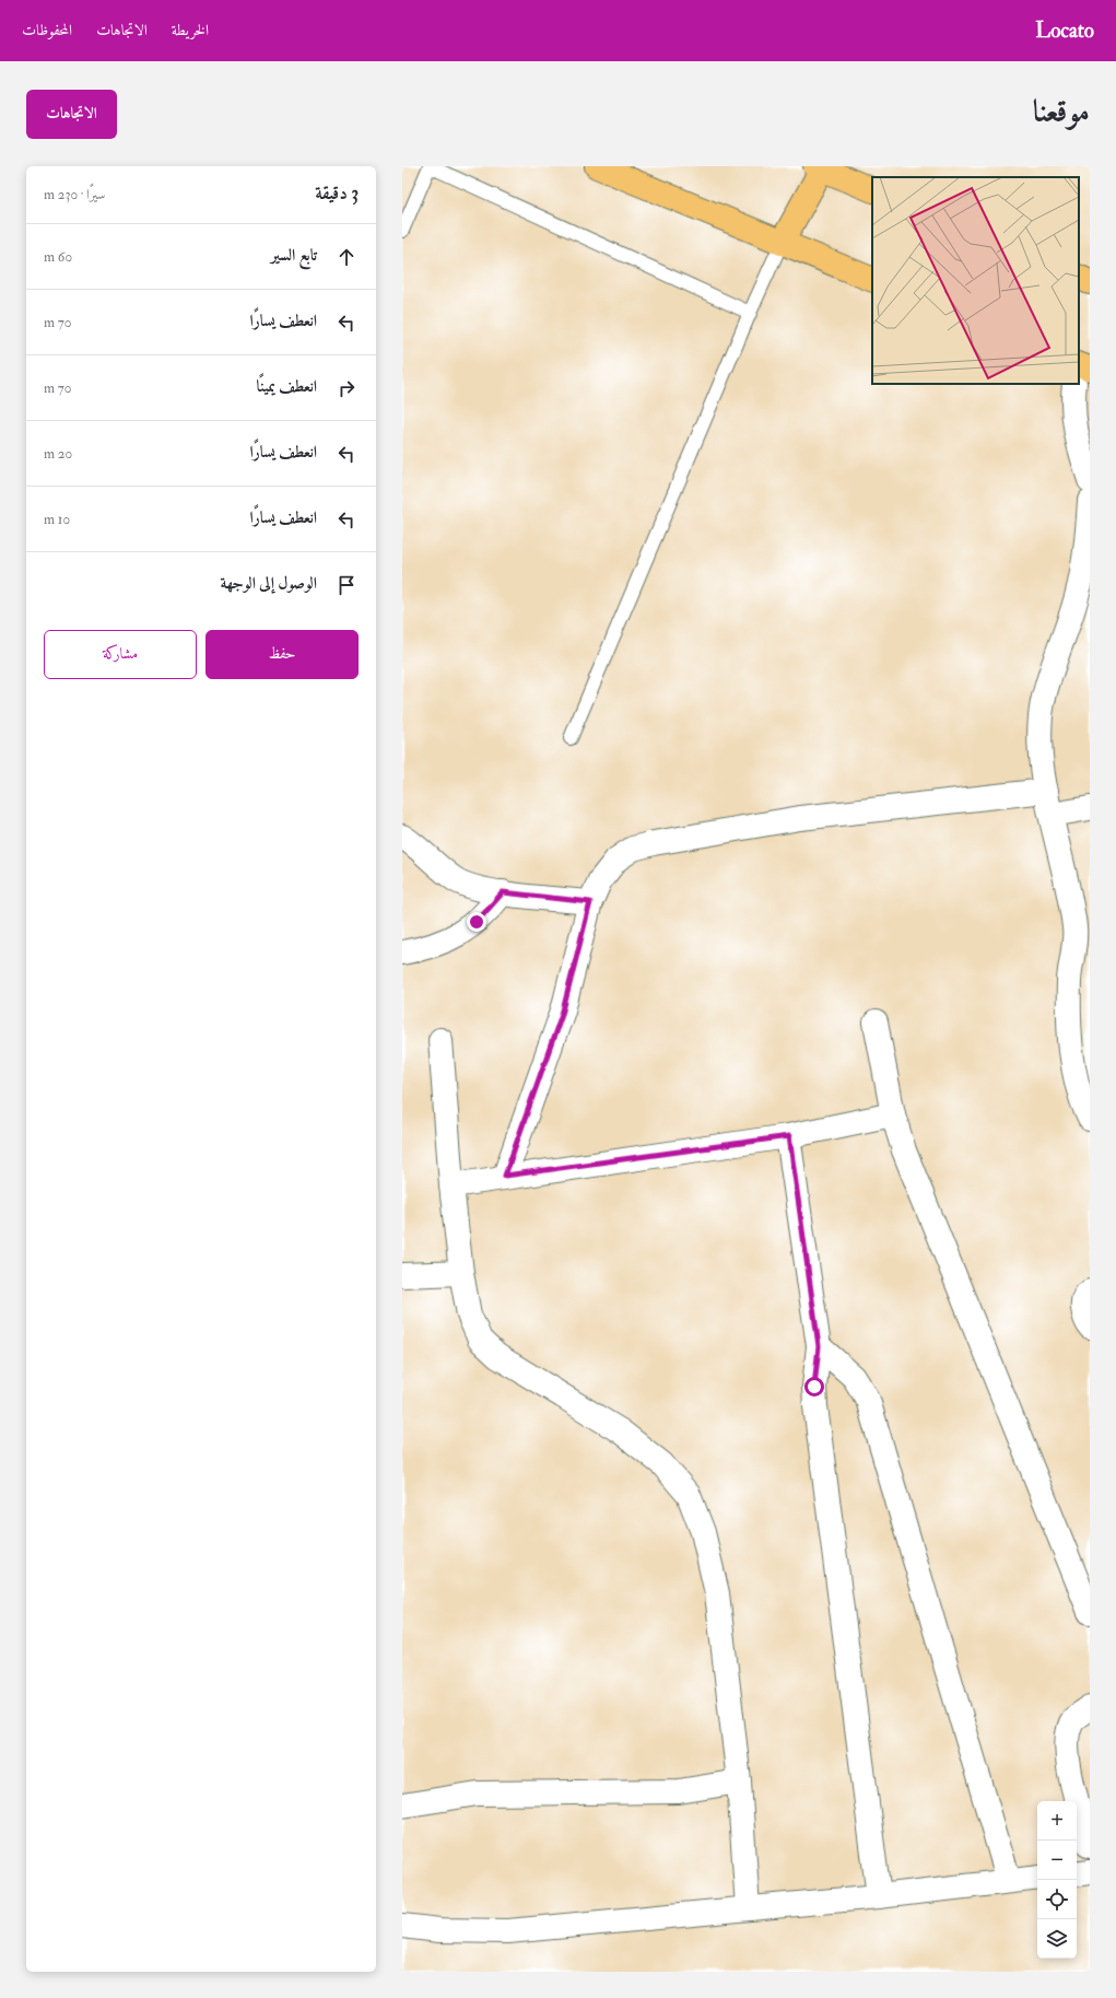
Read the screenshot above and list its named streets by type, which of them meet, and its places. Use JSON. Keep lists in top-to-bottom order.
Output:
{
  "page": {
    "header": "Locato",
    "nav": ["الخريطة", "الاتجاهات", "المحفوظات"],
    "title": "موقعنا",
    "buttons": [
      "الاتجاهات",
      ["حفظ", "مشاركة"]
    ],
    "heading": ["3 دقيقة", "سيرًا · 230 m"],
    "list": [
      ["تابع السير", "60 m"],
      ["انعطف يسارًا", "70 m"],
      ["انعطف يمينًا", "70 m"],
      ["انعطف يسارًا", "20 m"],
      ["انعطف يسارًا", "10 m"],
      "الوصول إلى الوجهة"
    ],
    "map_buttons": ["+", "−"]
  }
}
